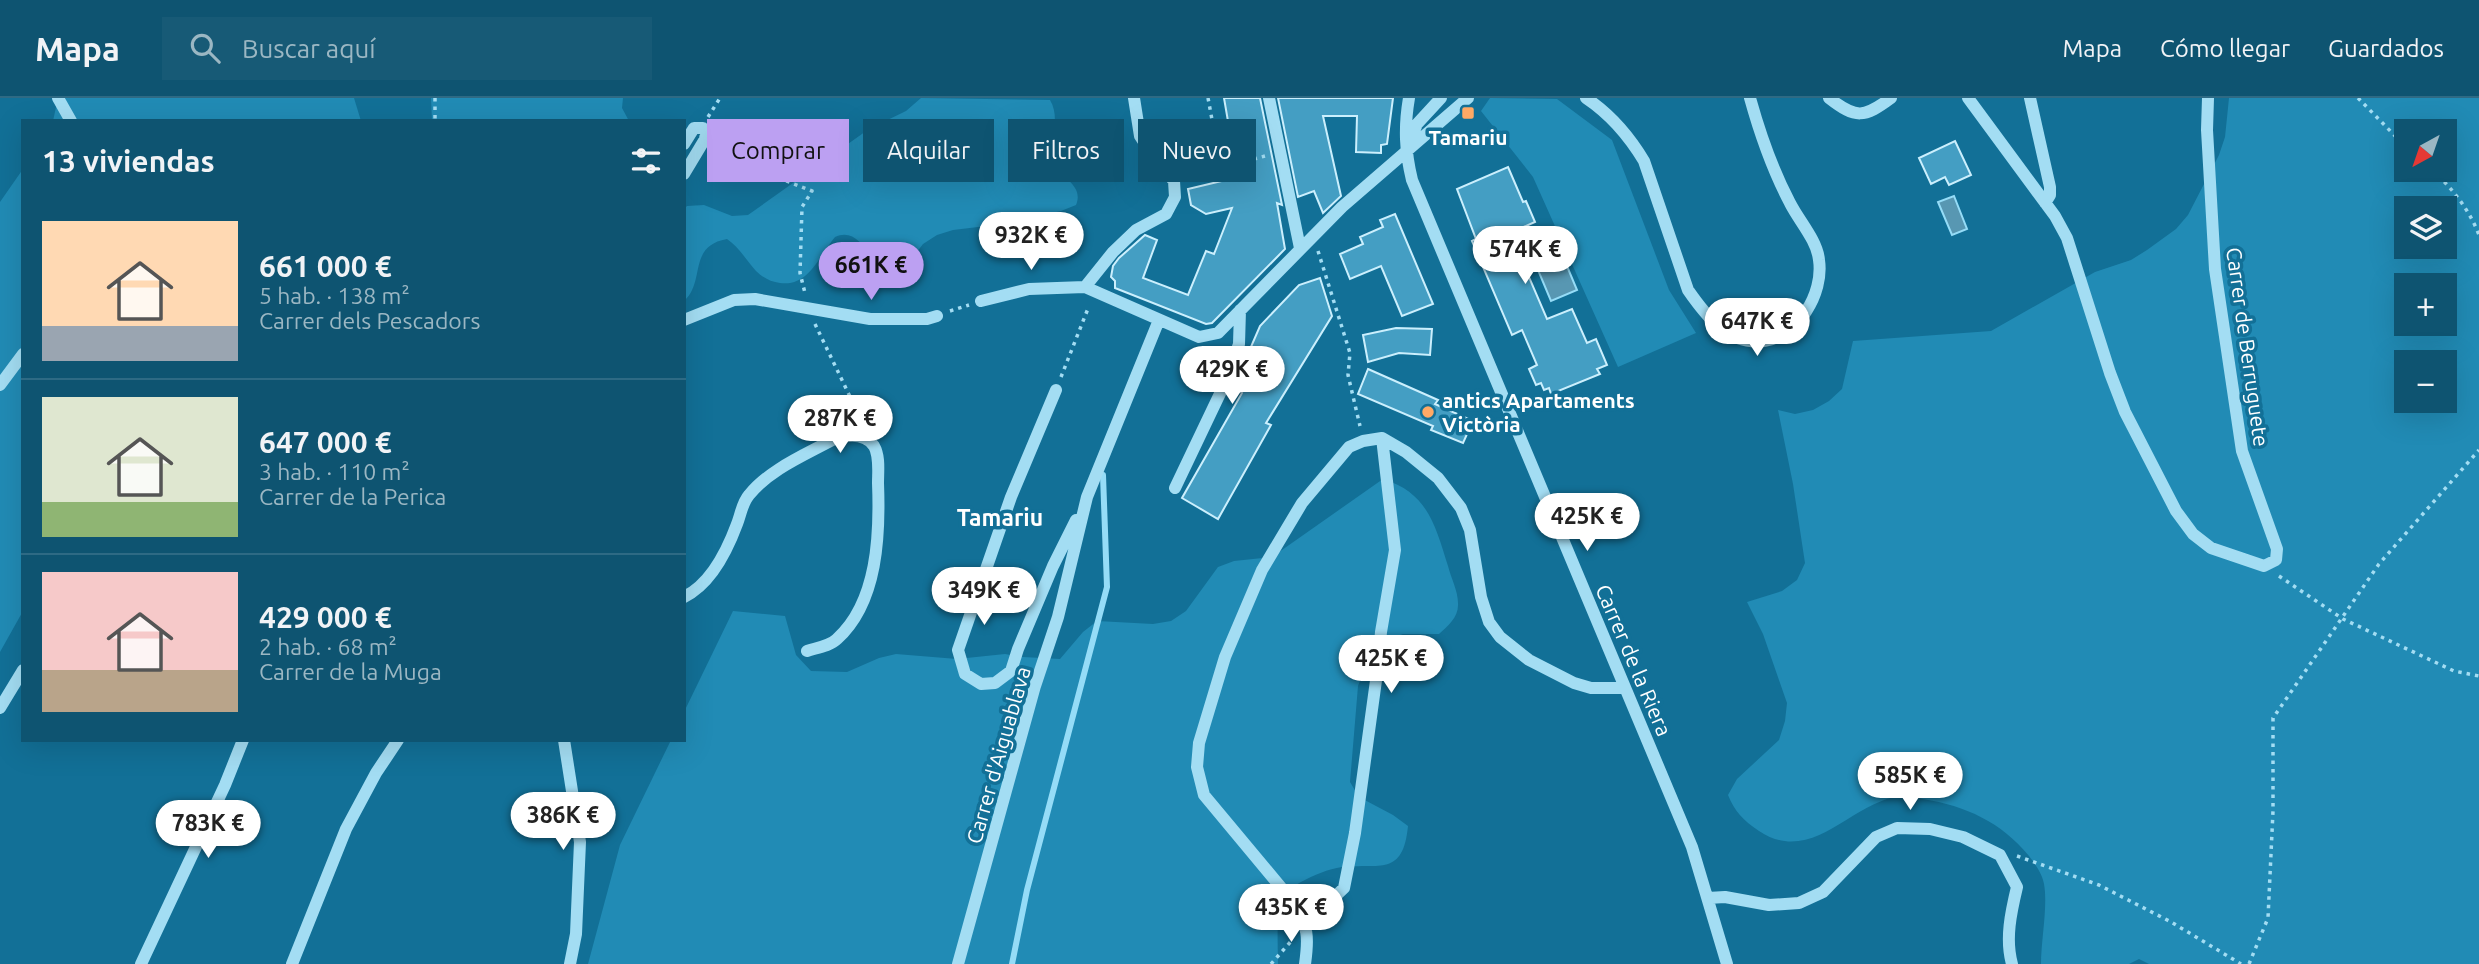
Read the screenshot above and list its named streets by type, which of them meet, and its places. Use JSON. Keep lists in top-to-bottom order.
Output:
{
  "streets": {
    "street": ["Carrer de Berruguete", "Carrer de la Riera", "Carrer d'Aiguablava"]
  },
  "districts": ["Tamariu"],
  "places": {
    "transit": ["Tamariu"],
    "other": ["antics Apartaments Victòria"]
  },
  "north": "bottom left",
  "page": {
    "header": "Mapa",
    "search": "Buscar aquí",
    "nav": ["Mapa", "Cómo llegar", "Guardados"],
    "map_buttons": ["+", "−"],
    "chip": [
      "Comprar",
      "Alquilar",
      "Filtros",
      "Nuevo"
    ],
    "heading": "13 viviendas",
    "list": [
      {
        "name": "661 000 €",
        "note": "5 hab. · 138 m² · Carrer dels Pescadors"
      },
      {
        "name": "647 000 €",
        "note": "3 hab. · 110 m² · Carrer de la Perica"
      },
      {
        "name": "429 000 €",
        "note": "2 hab. · 68 m² · Carrer de la Muga"
      }
    ],
    "price": [
      "932K €",
      "574K €",
      "661K €",
      "647K €",
      "429K €",
      "287K €",
      "425K €",
      "349K €",
      "425K €",
      "585K €",
      "386K €",
      "783K €",
      "435K €"
    ]
  }
}
